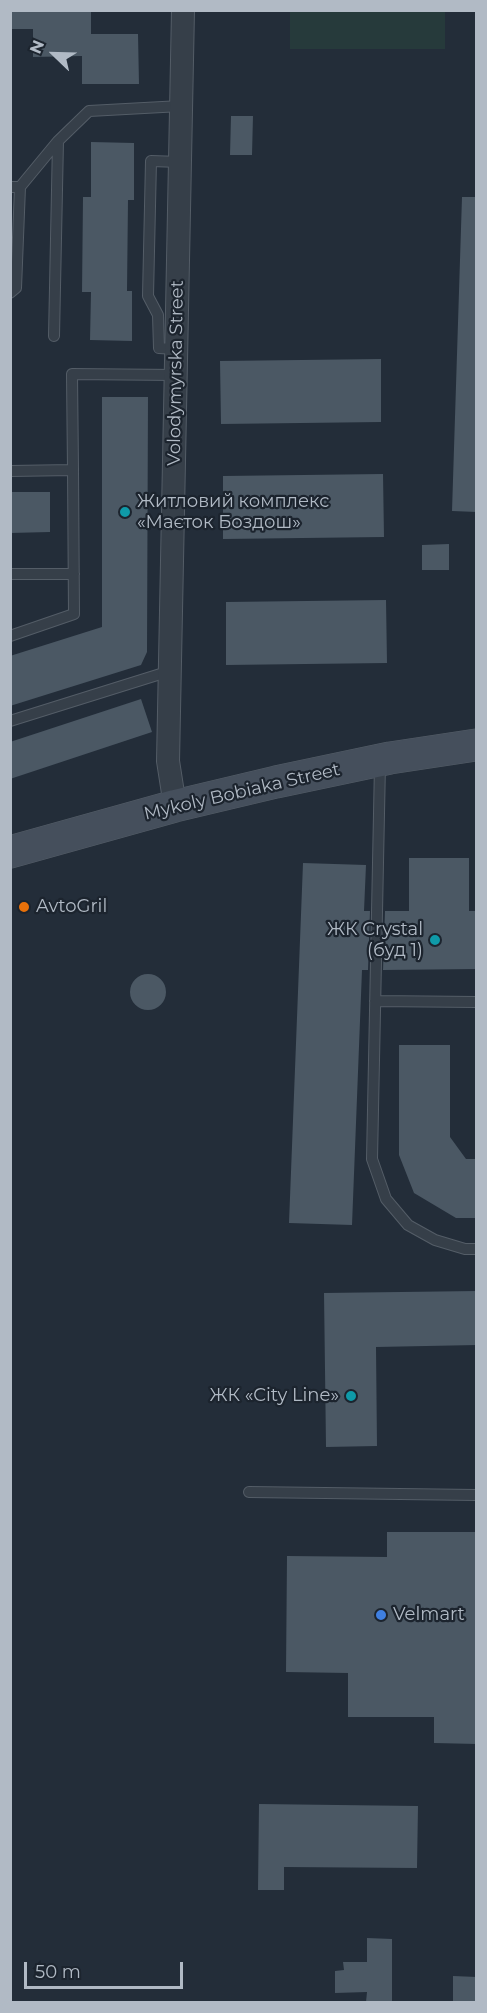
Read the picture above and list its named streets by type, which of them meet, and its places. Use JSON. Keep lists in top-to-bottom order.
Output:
{
  "streets": {
    "street": ["Volodymyrska Street", "Mykoly Bobiaka Street"]
  },
  "crossings": [
    ["Volodymyrska Street", "Mykoly Bobiaka Street"]
  ],
  "places": [
    "Житловий комплекс «Маєток Боздош»",
    "AvtoGril",
    "ЖК Crystal (буд 1)",
    "ЖК «City Line»",
    "Velmart"
  ],
  "scale_bar": "50 m",
  "north": "top left"
}
